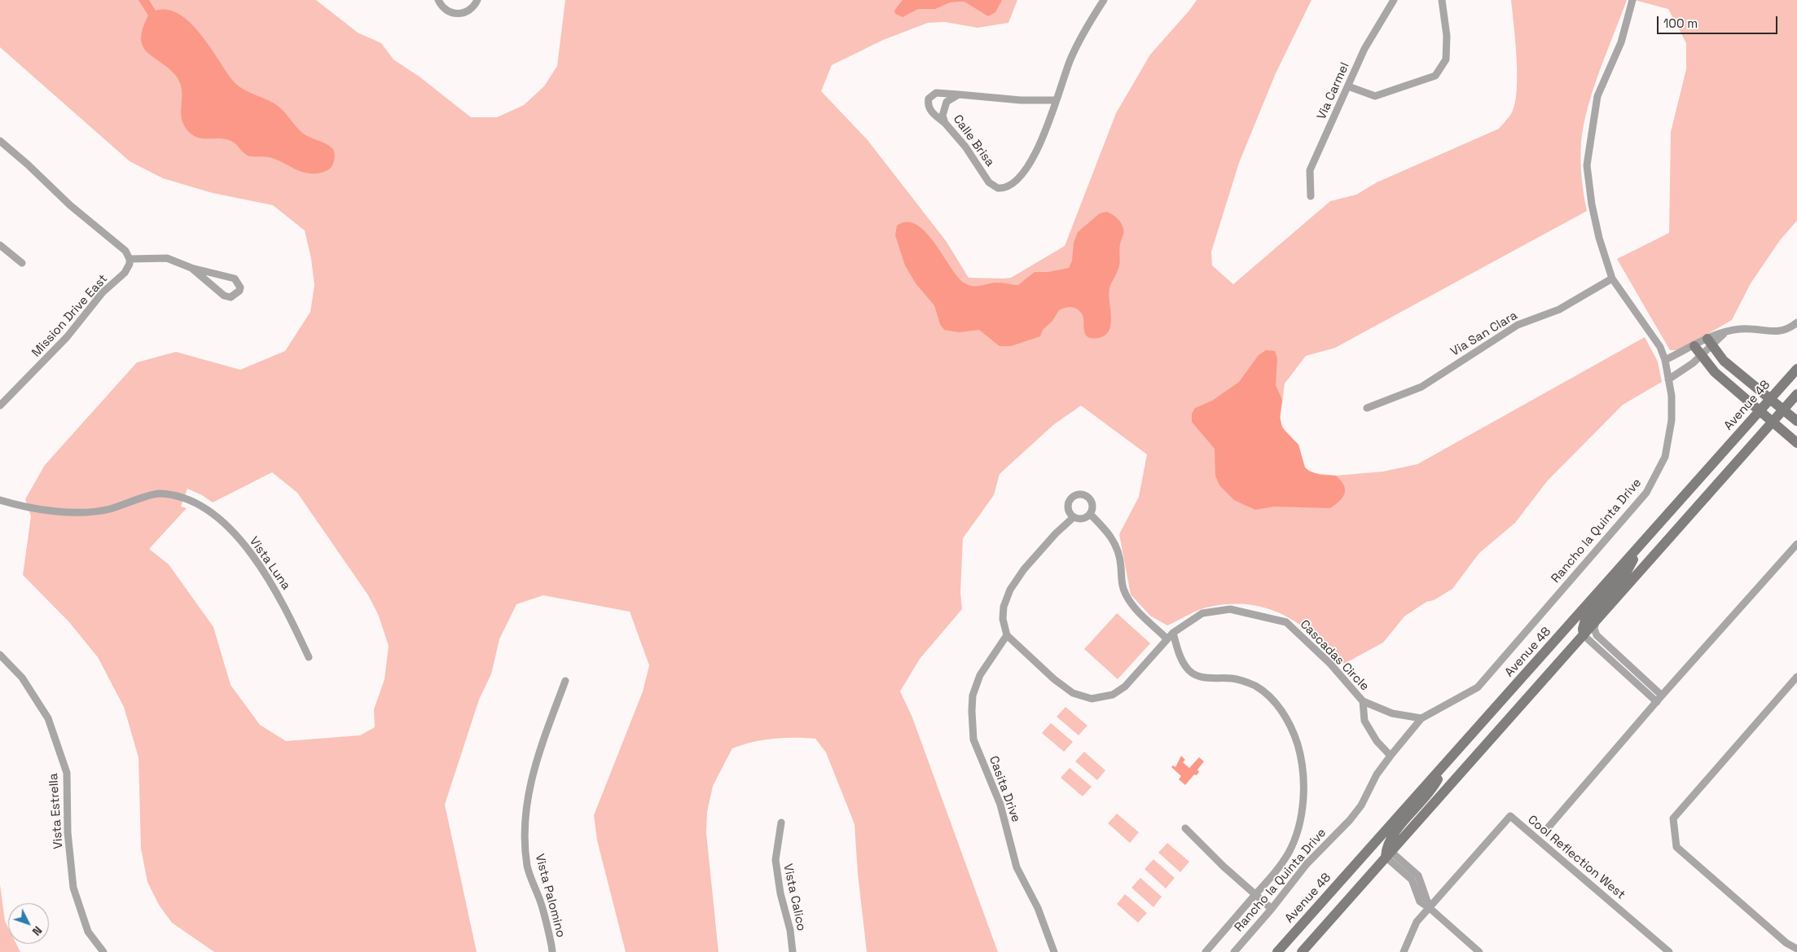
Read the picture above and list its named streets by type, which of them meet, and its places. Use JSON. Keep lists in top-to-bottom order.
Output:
{
  "streets": {
    "main road": ["Avenue 48"],
    "street": [
      "Via Carmel",
      "Calle Brisa",
      "Mission Drive East",
      "Via San Clara",
      "Rancho la Quinta Drive",
      "Vista Luna",
      "Cascadas Circle",
      "Casita Drive",
      "Vista Estrella",
      "Cool Reflection West",
      "Vista Palomino",
      "Vista Calico"
    ]
  },
  "crossings": [
    ["Via San Clara", "Rancho la Quinta Drive"],
    ["Rancho la Quinta Drive", "Cascadas Circle"],
    ["Cascadas Circle", "Casita Drive"]
  ],
  "scale_bar": "100 m",
  "north": "bottom right"
}
